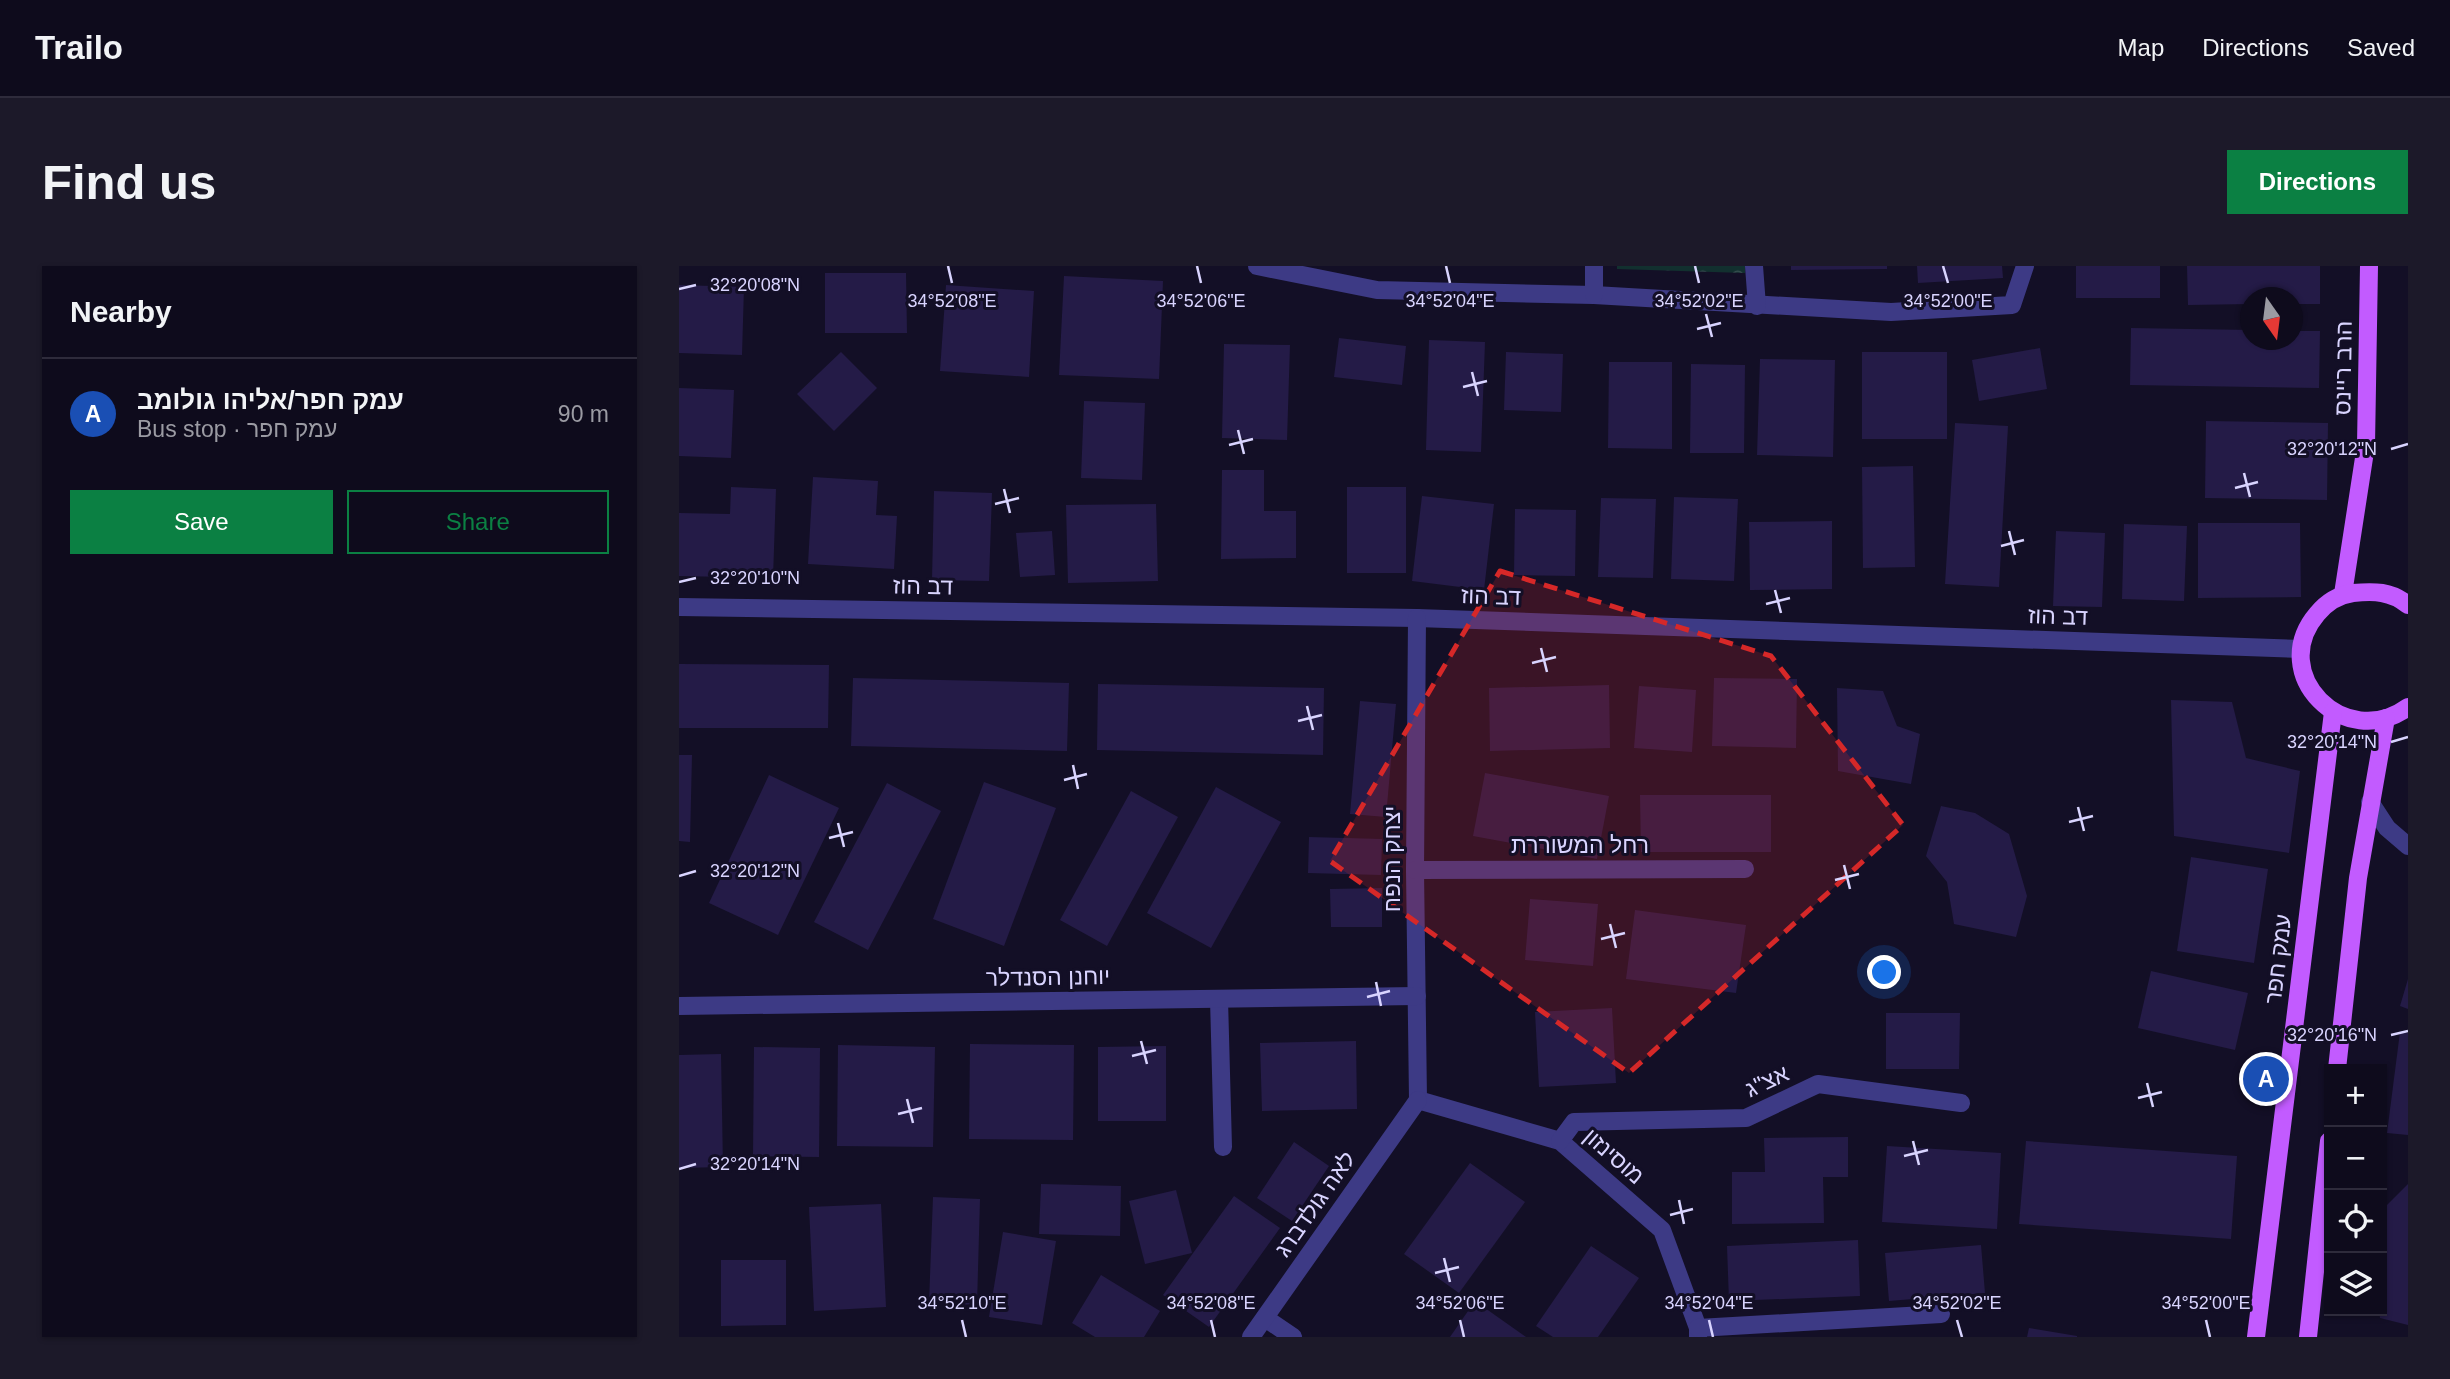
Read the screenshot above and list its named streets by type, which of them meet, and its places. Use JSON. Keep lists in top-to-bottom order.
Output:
{
  "streets": {
    "main road": ["הרב ריינס", "עמק חפר"],
    "street": [
      "דב הוז",
      "רחל המשוררת",
      "יצחק הנפח",
      "יוחנן הסנדלר",
      "אצ\"ג",
      "מוסינזון",
      "לאה גולדברג"
    ]
  },
  "crossings": [
    ["דב הוז", "יצחק הנפח"],
    ["רחל המשוררת", "יצחק הנפח"],
    ["יצחק הנפח", "יוחנן הסנדלר"],
    ["יצחק הנפח", "מוסינזון"],
    ["יצחק הנפח", "לאה גולדברג"],
    ["אצ\"ג", "מוסינזון"],
    ["מוסינזון", "לאה גולדברג"]
  ],
  "north": "bottom",
  "page": {
    "header": "Trailo",
    "nav": ["Map", "Directions", "Saved"],
    "buttons": [
      "Directions",
      ["Save", "Share"]
    ],
    "title": "Find us",
    "heading": "Nearby",
    "list": [
      {
        "mark": "A",
        "name": "עמק חפר/אליהו גולומב",
        "note": "Bus stop · עמק חפר",
        "value": "90 m"
      }
    ],
    "pins": "A",
    "map_buttons": ["+", "−"]
  },
  "coordinates": [
    "32°20'08\"N",
    "34°52'08\"E",
    "34°52'06\"E",
    "34°52'04\"E",
    "34°52'02\"E",
    "34°52'00\"E",
    "32°20'12\"N",
    "32°20'10\"N",
    "32°20'14\"N",
    "32°20'16\"N",
    "34°52'10\"E"
  ]
}
